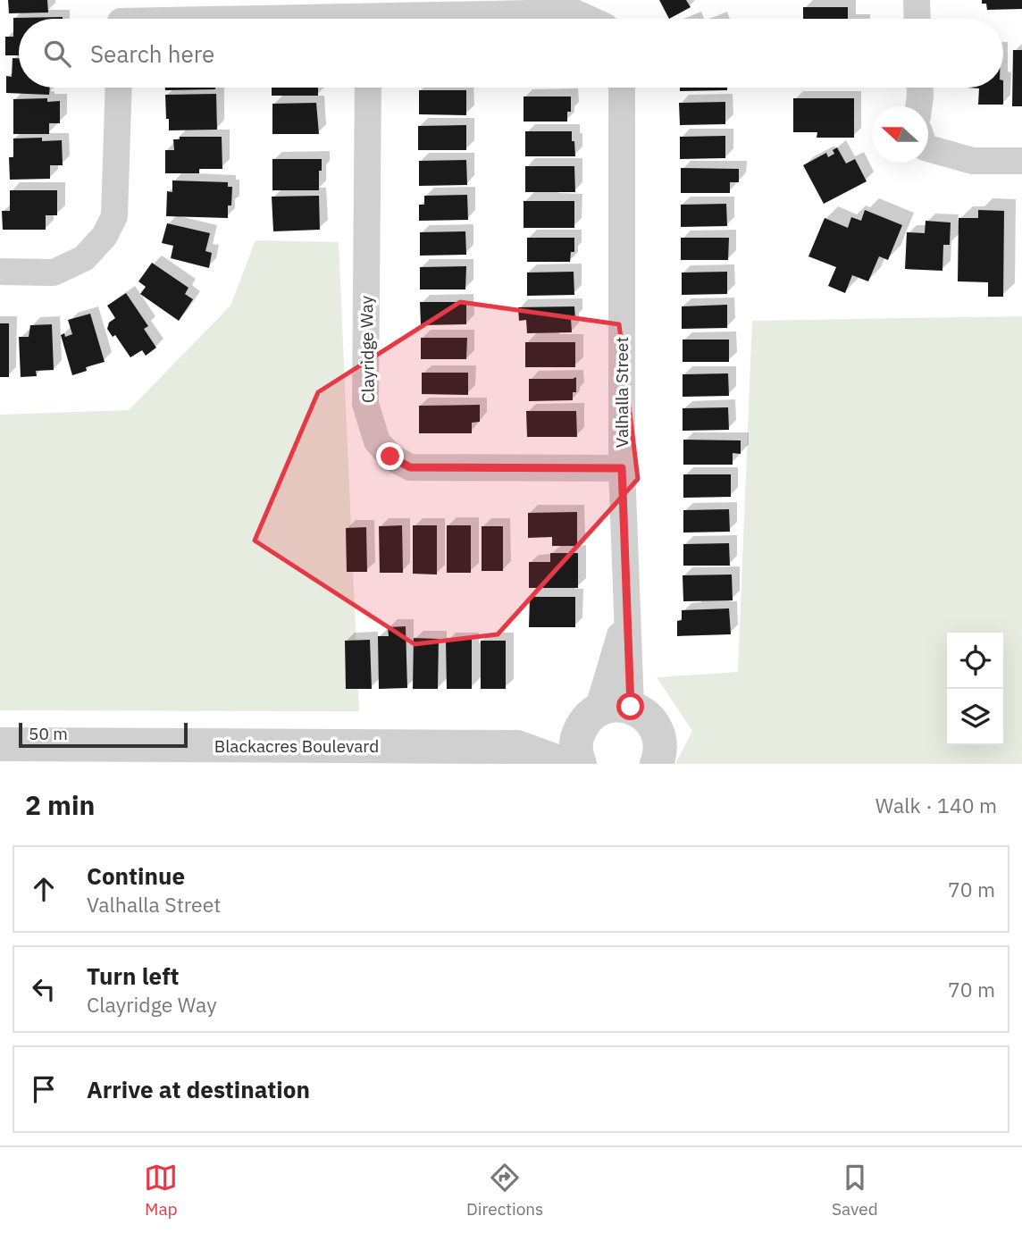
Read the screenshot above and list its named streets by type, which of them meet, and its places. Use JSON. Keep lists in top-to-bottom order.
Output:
{
  "streets": {
    "street": ["Clayridge Way", "Valhalla Street", "Blackacres Boulevard"]
  },
  "crossings": [
    ["Clayridge Way", "Valhalla Street"],
    ["Valhalla Street", "Blackacres Boulevard"]
  ],
  "scale_bar": "50 m",
  "north": "left",
  "page": {
    "search": "Search here",
    "scale": "50 m",
    "heading": ["2 min", "Walk · 140 m"],
    "list": [
      ["Continue", "Valhalla Street", "70 m"],
      ["Turn left", "Clayridge Way", "70 m"],
      "Arrive at destination"
    ],
    "nav": ["Map", "Directions", "Saved"]
  }
}
